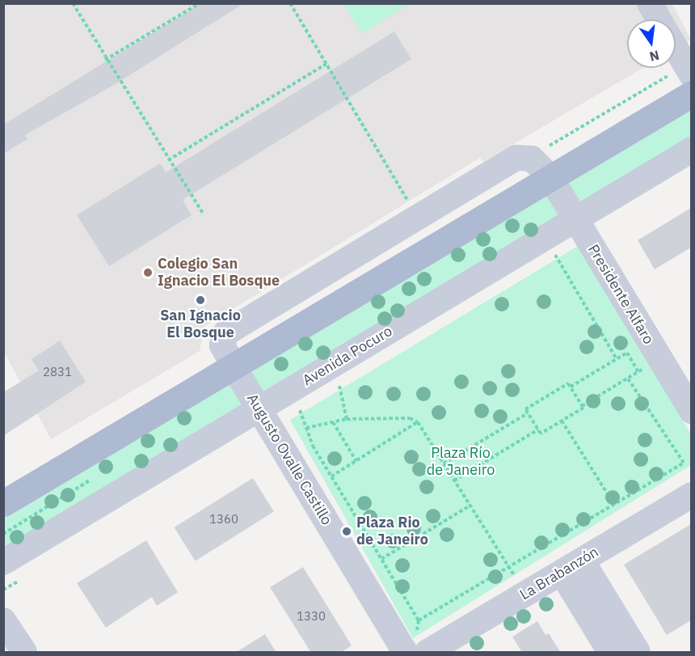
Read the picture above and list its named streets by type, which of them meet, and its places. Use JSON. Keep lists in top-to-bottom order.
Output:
{
  "streets": {
    "street": [
      "Presidente Alfaro",
      "Avenida Pocuro",
      "Augusto Ovalle Castillo",
      "La Brabanzón"
    ]
  },
  "crossings": [
    ["Presidente Alfaro", "Avenida Pocuro"],
    ["Presidente Alfaro", "Augusto Ovalle Castillo"],
    ["Avenida Pocuro", "Augusto Ovalle Castillo"],
    ["Augusto Ovalle Castillo", "La Brabanzón"]
  ],
  "parks": ["Plaza Río de Janeiro"],
  "places": ["Colegio San Ignacio El Bosque", "San Ignacio El Bosque", "Plaza Rio de Janeiro"],
  "house_numbers": ["2831", "1360", "1330"],
  "north": "bottom"
}
